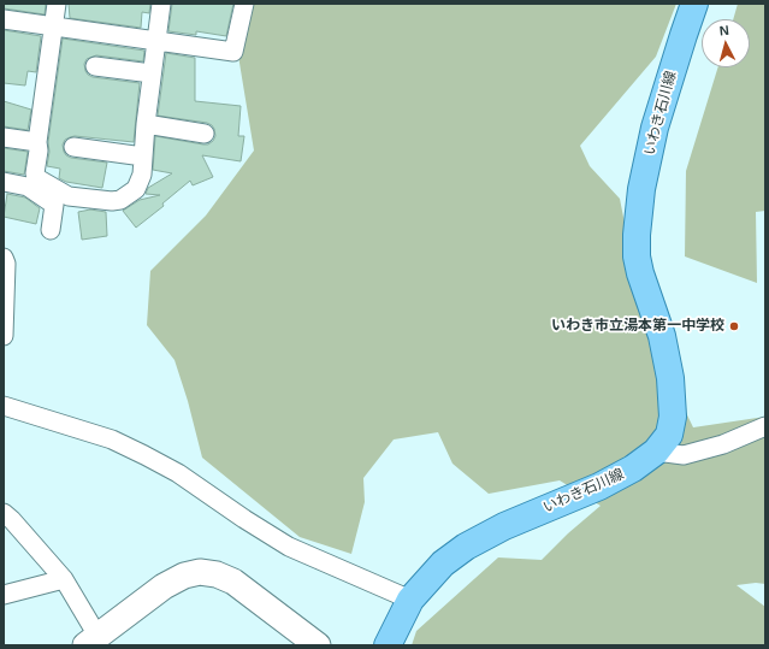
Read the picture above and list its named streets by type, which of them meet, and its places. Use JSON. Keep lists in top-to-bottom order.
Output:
{
  "streets": {
    "main road": ["いわき石川線"]
  },
  "places": ["いわき市立湯本第一中学校"],
  "north": "top"
}
